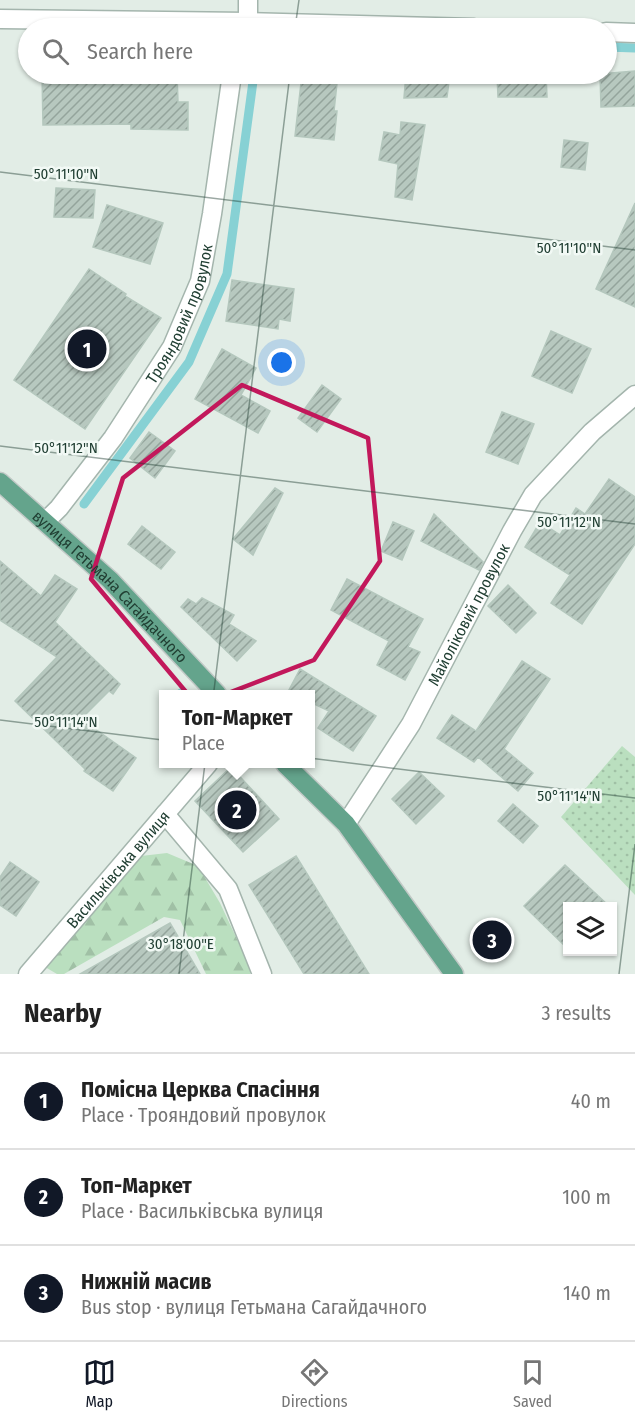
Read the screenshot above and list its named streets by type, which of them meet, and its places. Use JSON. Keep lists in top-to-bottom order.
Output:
{
  "streets": {
    "main road": ["вулиця Гетьмана Сагайдачного"],
    "street": ["Трояндовий провулок", "Майоліковий провулок", "Васильківська вулиця"]
  },
  "crossings": [
    ["Трояндовий провулок", "вулиця Гетьмана Сагайдачного"]
  ],
  "page": {
    "search": "Search here",
    "pins": ["1", "2", "3"],
    "popup": ["Топ-Маркет", "Place"],
    "heading": ["Nearby", "3 results"],
    "list": [
      {
        "mark": "1",
        "name": "Помісна Церква Спасіння",
        "note": "Place · Трояндовий провулок",
        "value": "40 m"
      },
      {
        "mark": "2",
        "name": "Топ-Маркет",
        "note": "Place · Васильківська вулиця",
        "value": "100 m"
      },
      {
        "mark": "3",
        "name": "Нижній масив",
        "note": "Bus stop · вулиця Гетьмана Сагайдачного",
        "value": "140 m"
      }
    ],
    "nav": ["Map", "Directions", "Saved"]
  },
  "coordinates": [
    "50°11'10\"N",
    "50°11'12\"N",
    "50°11'14\"N",
    "30°18'00\"E"
  ]
}
